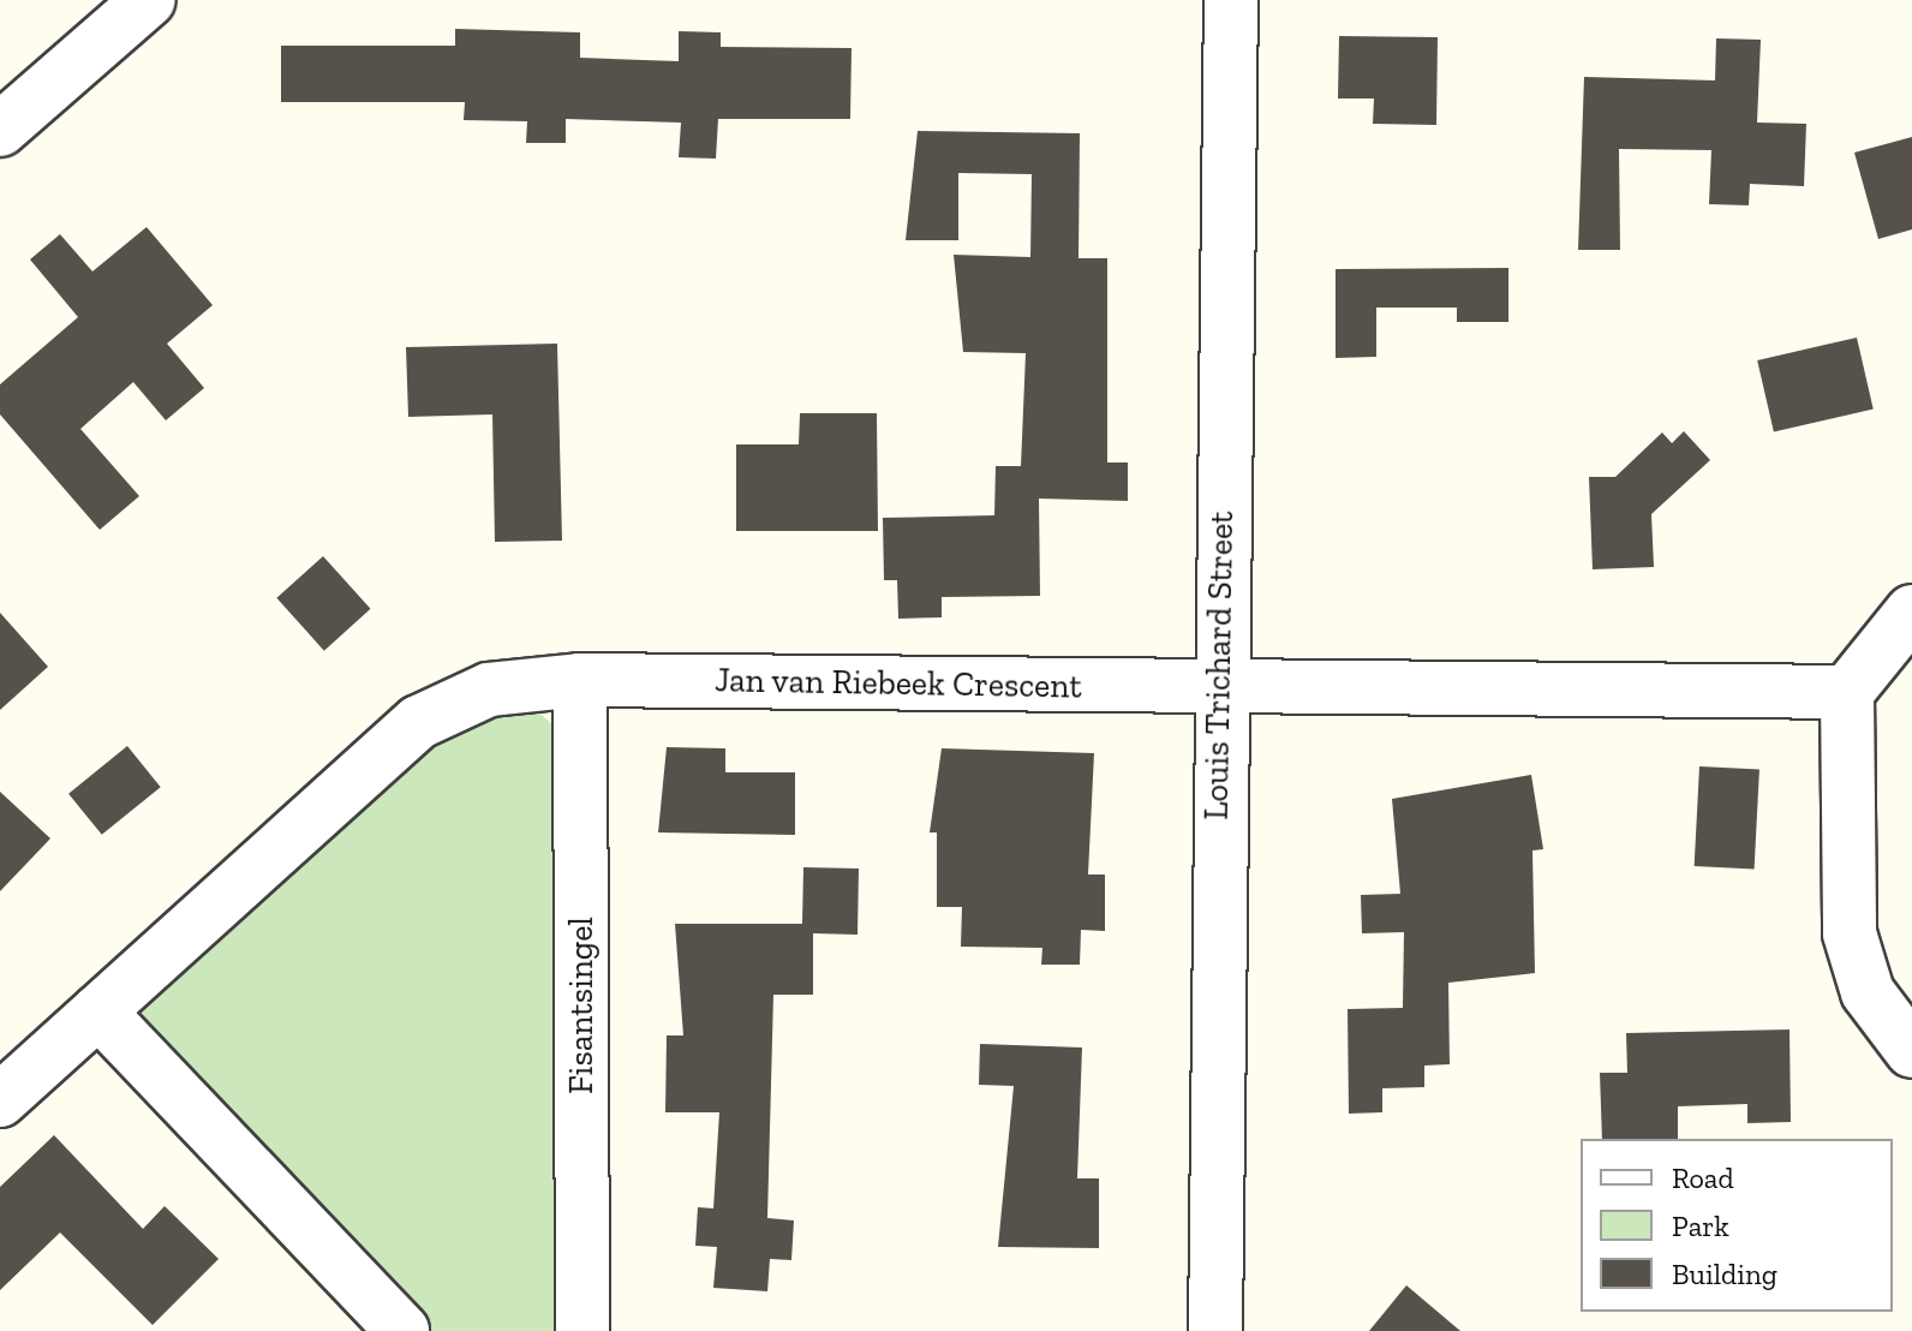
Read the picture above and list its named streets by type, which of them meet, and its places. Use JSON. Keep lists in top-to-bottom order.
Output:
{
  "streets": {
    "street": ["Louis Trichard Street", "Jan van Riebeek Crescent", "Fisantsingel"]
  },
  "crossings": [
    ["Louis Trichard Street", "Jan van Riebeek Crescent"],
    ["Jan van Riebeek Crescent", "Fisantsingel"]
  ],
  "legend": ["Road", "Park", "Building"]
}
